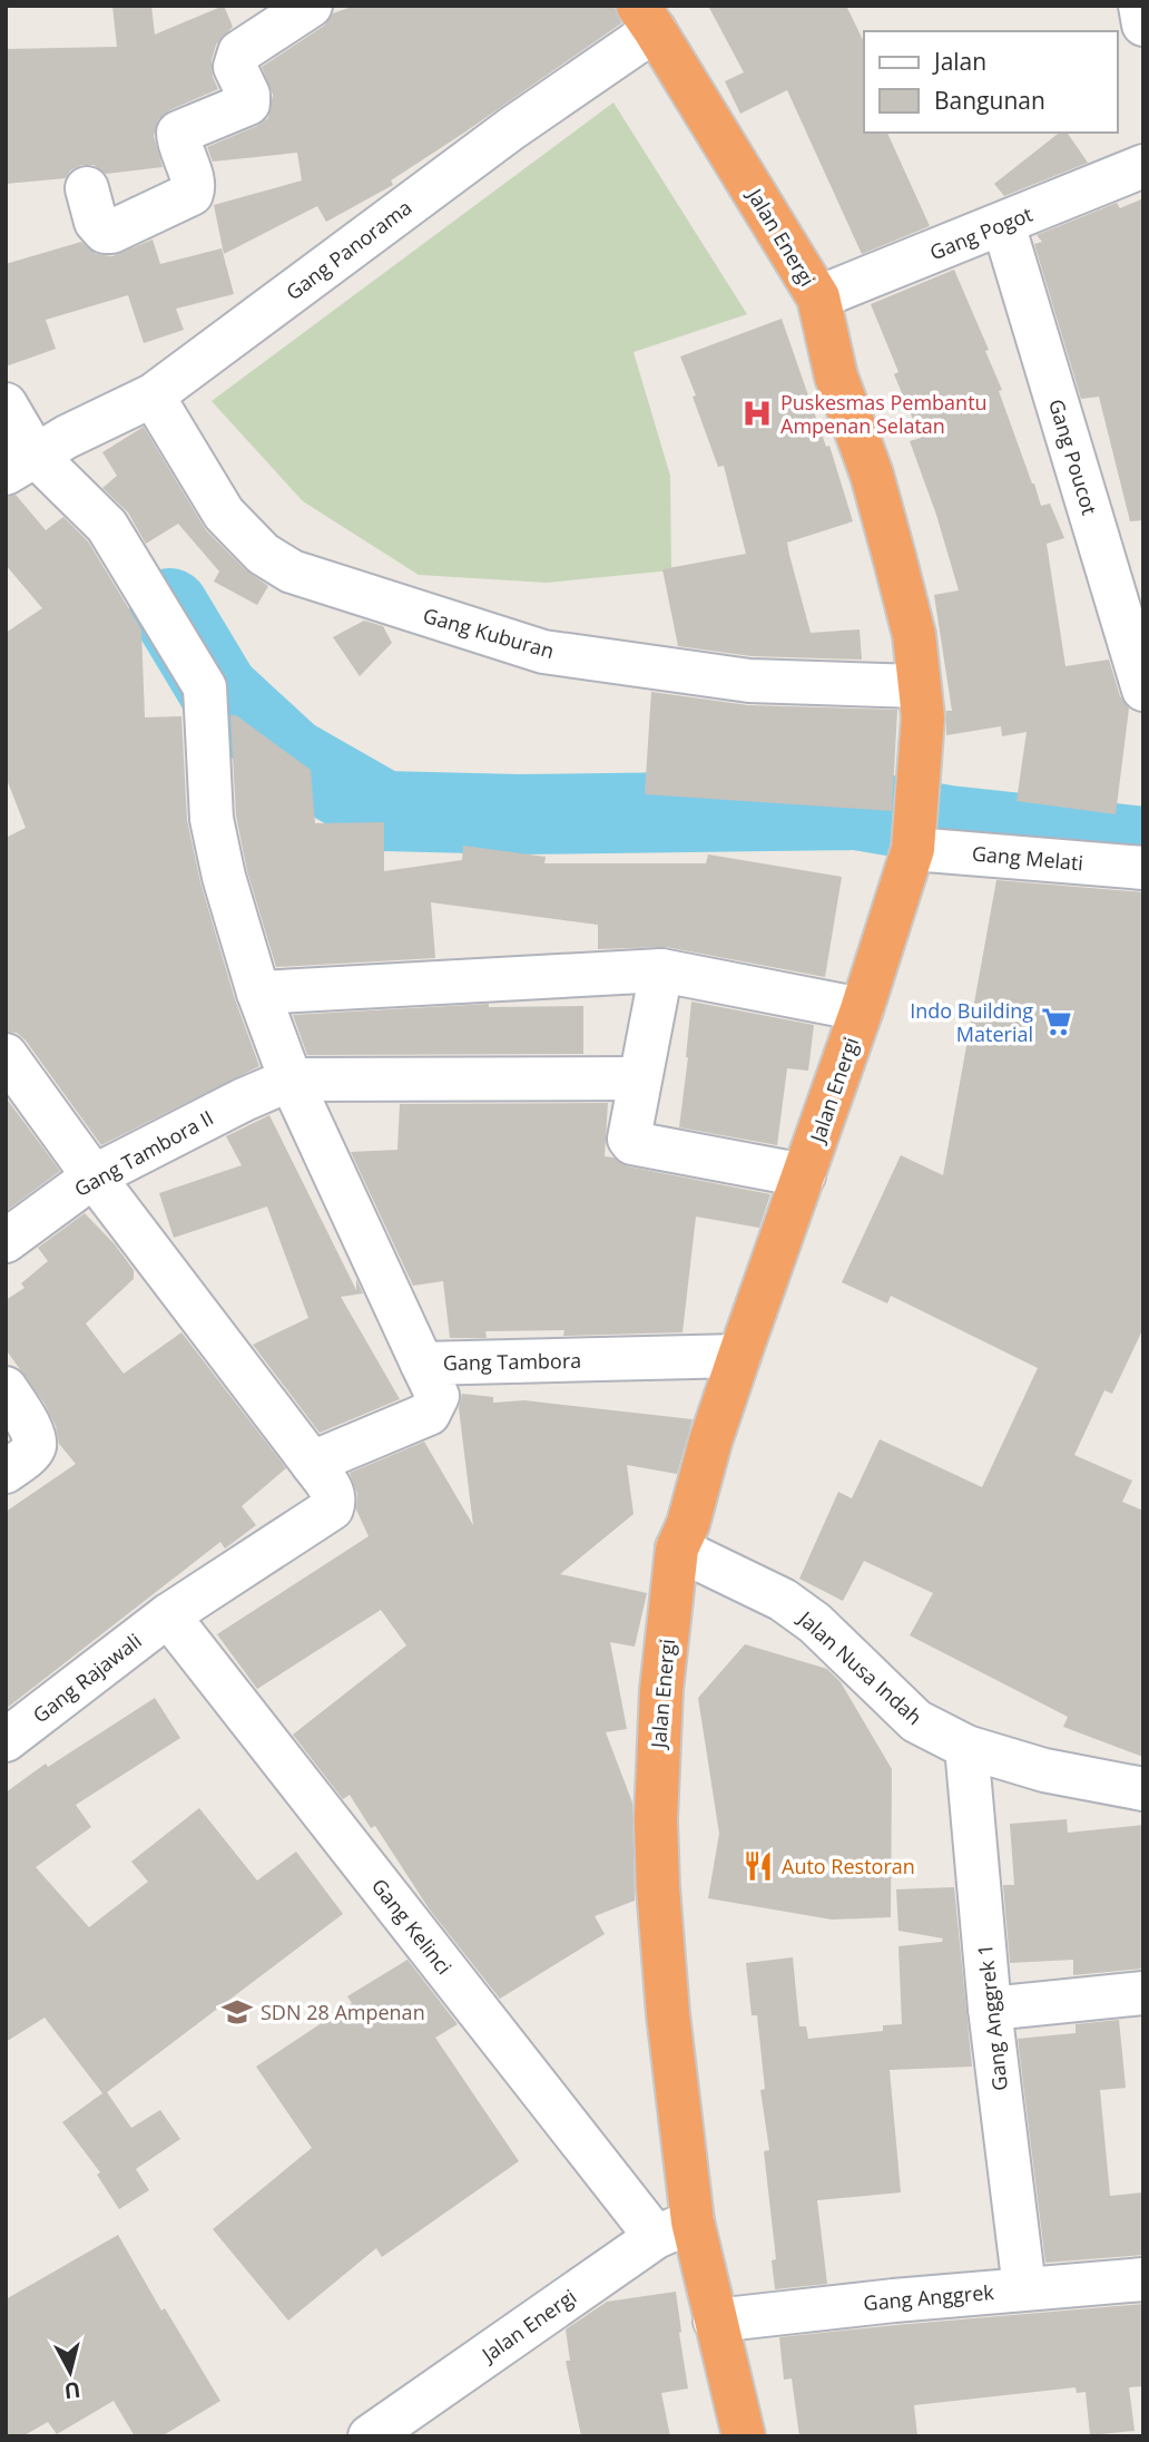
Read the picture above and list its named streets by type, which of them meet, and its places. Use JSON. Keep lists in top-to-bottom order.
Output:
{
  "streets": {
    "highway": ["Jalan Energi"],
    "street": [
      "Gang Pogot",
      "Gang Panorama",
      "Gang Poucot",
      "Gang Kuburan",
      "Gang Melati",
      "Gang Tambora II",
      "Gang Tambora",
      "Jalan Nusa Indah",
      "Gang Rajawali",
      "Gang Kelinci",
      "Gang Anggrek 1",
      "Gang Anggrek"
    ]
  },
  "crossings": [
    ["Gang Pogot", "Jalan Energi"],
    ["Gang Pogot", "Gang Poucot"],
    ["Jalan Energi", "Gang Panorama"],
    ["Jalan Energi", "Gang Kuburan"],
    ["Jalan Energi", "Gang Melati"],
    ["Jalan Energi", "Gang Tambora"],
    ["Jalan Energi", "Jalan Nusa Indah"],
    ["Jalan Energi", "Gang Kelinci"],
    ["Jalan Energi", "Gang Anggrek"],
    ["Gang Panorama", "Gang Kuburan"],
    ["Gang Tambora", "Gang Rajawali"],
    ["Jalan Nusa Indah", "Gang Anggrek 1"],
    ["Gang Rajawali", "Gang Kelinci"],
    ["Gang Anggrek 1", "Gang Anggrek"]
  ],
  "places": {
    "hospital": ["Puskesmas Pembantu Ampenan Selatan"],
    "supermarket": ["Indo Building Material"],
    "restaurant": ["Auto Restoran"],
    "school or university": ["SDN 28 Ampenan"]
  },
  "legend": ["Jalan", "Bangunan"],
  "north": "bottom"
}
